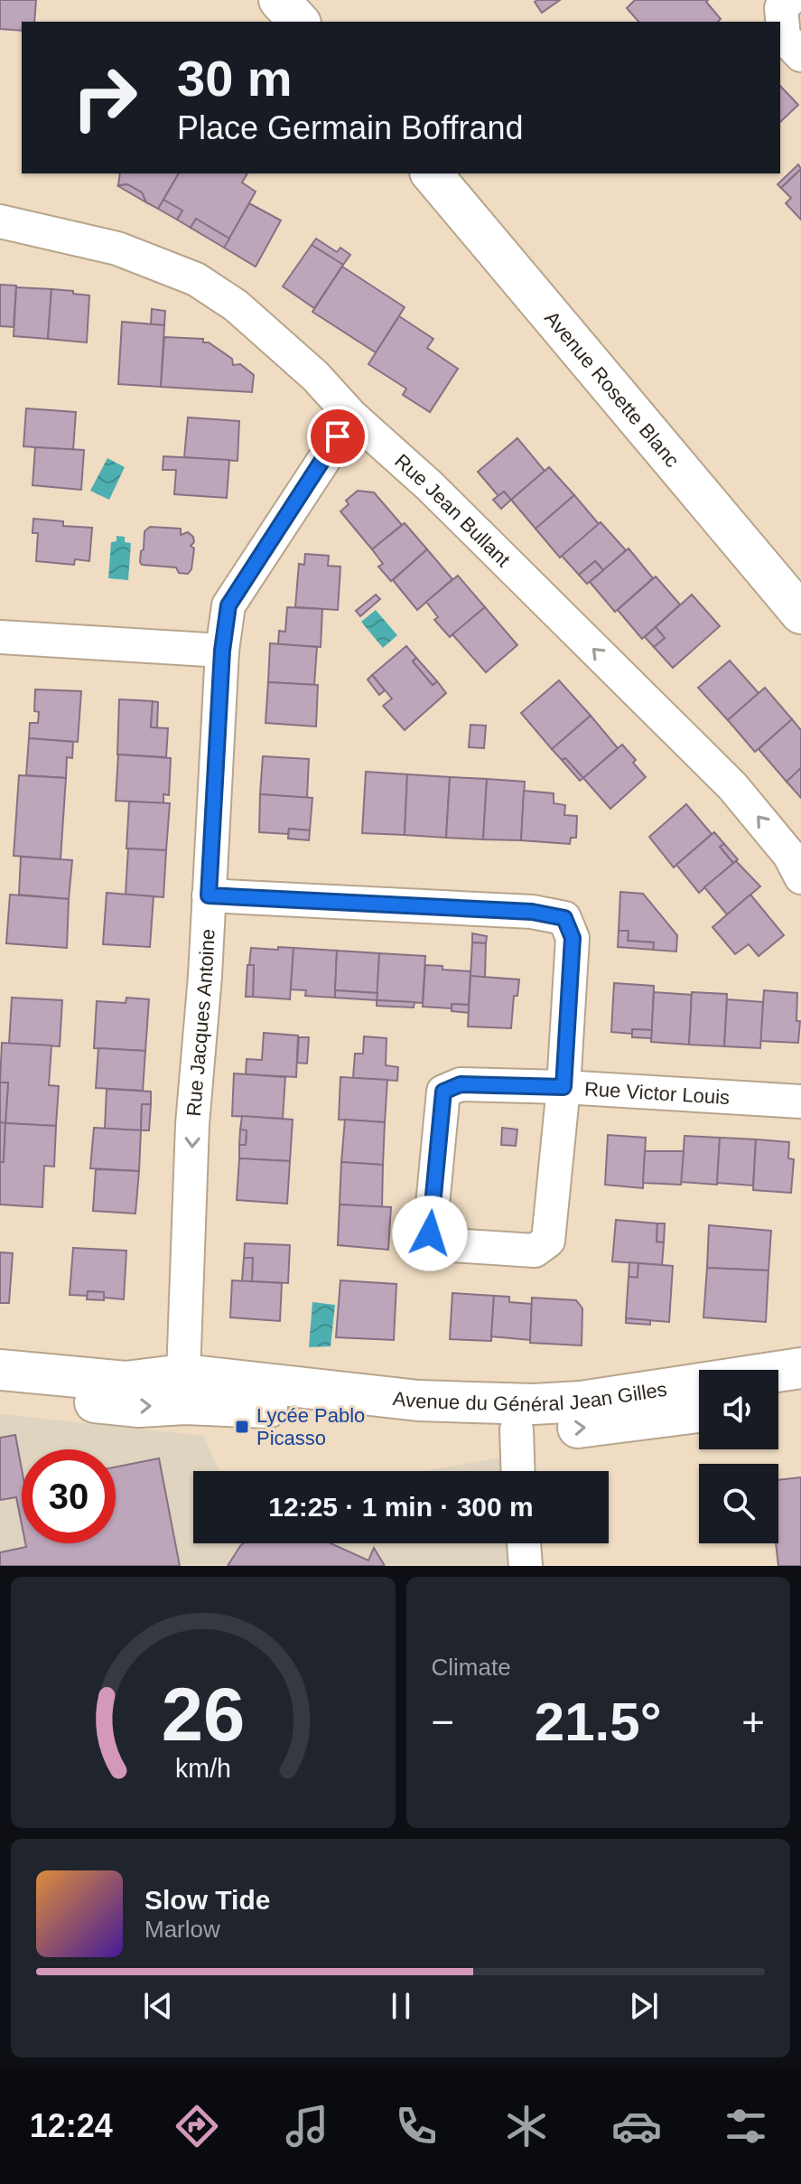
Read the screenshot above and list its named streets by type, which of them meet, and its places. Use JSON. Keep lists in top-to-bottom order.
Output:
{
  "streets": {
    "main road": ["Avenue Rosette Blanc", "Avenue du Général Jean Gilles"],
    "street": ["Rue Jean Bullant", "Rue Jacques Antoine", "Rue Victor Louis"]
  },
  "crossings": [
    ["Rue Jean Bullant", "Rue Jacques Antoine"],
    ["Rue Jacques Antoine", "Rue Victor Louis"],
    ["Rue Jacques Antoine", "Avenue du Général Jean Gilles"]
  ],
  "one_way": ["Rue Jean Bullant", "Rue Jacques Antoine"],
  "places": {
    "transit": ["Lycée Pablo Picasso"]
  },
  "page": {
    "turn": ["30 m", "Place Germain Boffrand"],
    "limit": "30",
    "trip": "12:25 · 1 min · 300 m",
    "tile": "Climate",
    "heat": ["−", "21.5°", "+"],
    "song": ["Slow Tide", "Marlow"],
    "tabs": "12:24",
    "gauge": ["26", "km/h"]
  }
}
